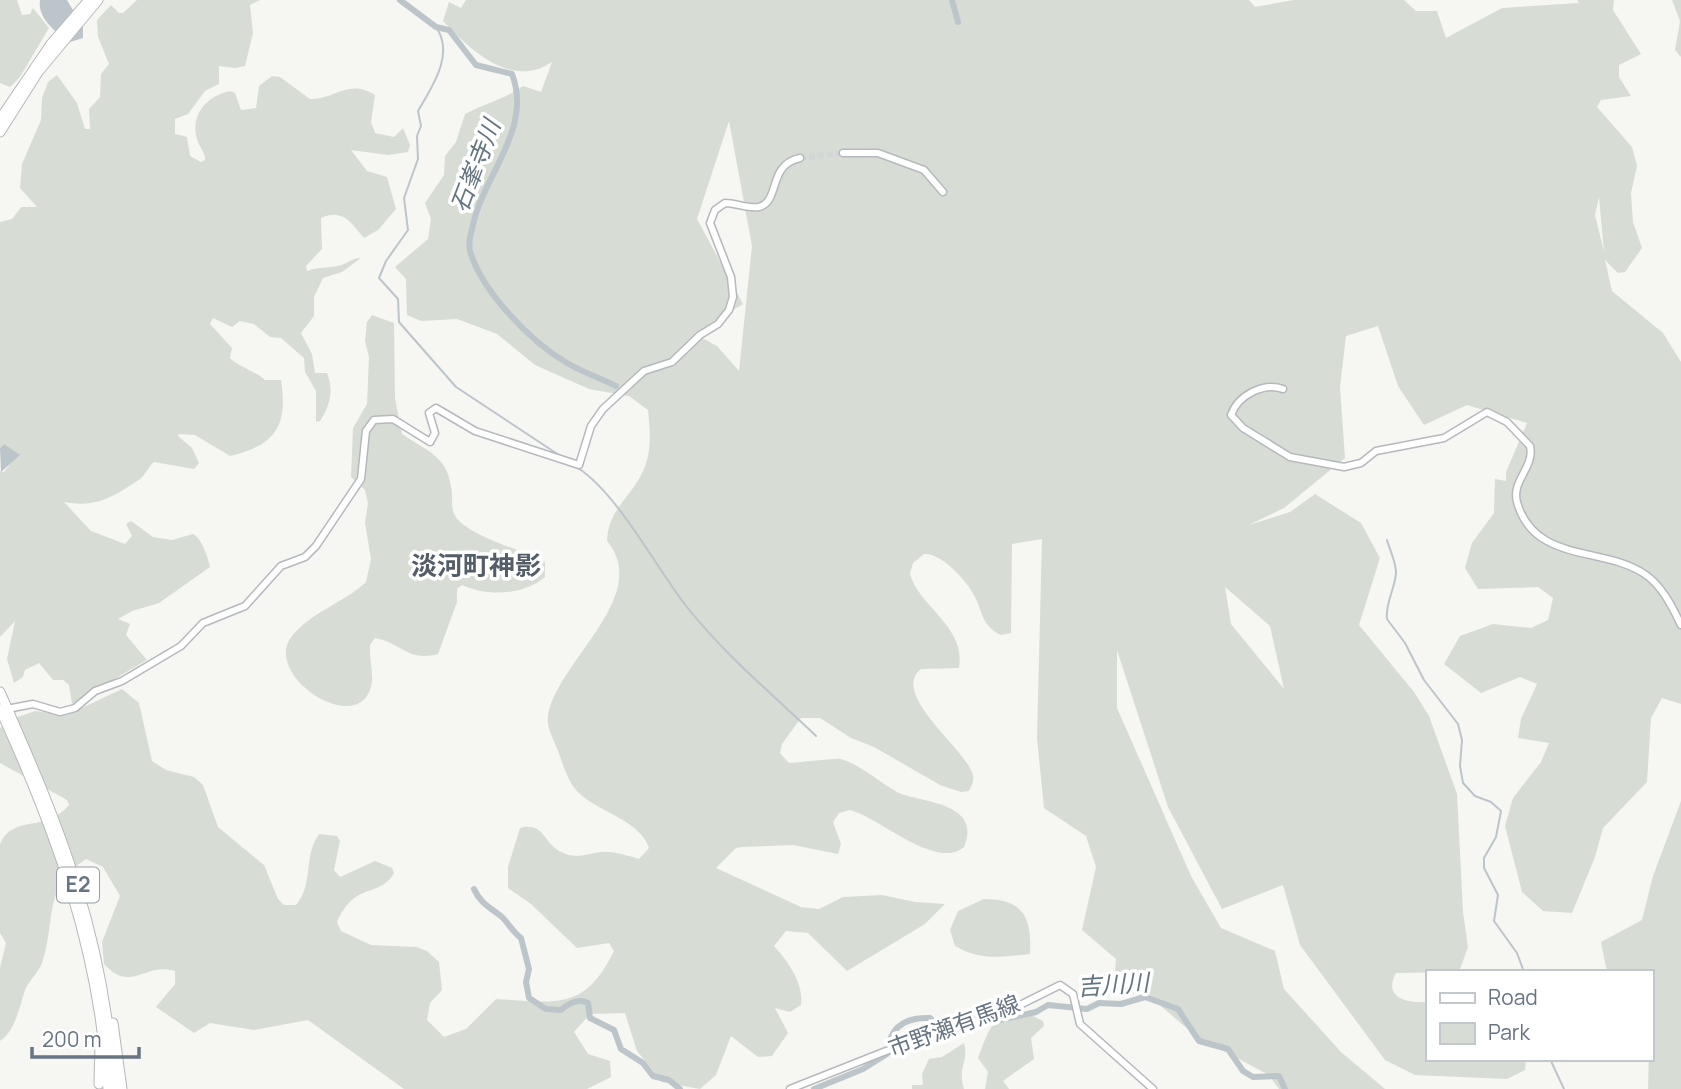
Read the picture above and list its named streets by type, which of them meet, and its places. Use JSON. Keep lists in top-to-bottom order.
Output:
{
  "streets": {
    "highway": ["E2"],
    "street": ["市野瀬有馬線"]
  },
  "districts": ["淡河町神影"],
  "water": ["石峯寺川", "吉川川"],
  "legend": ["Road", "Park"],
  "scale_bar": "200 m"
}
